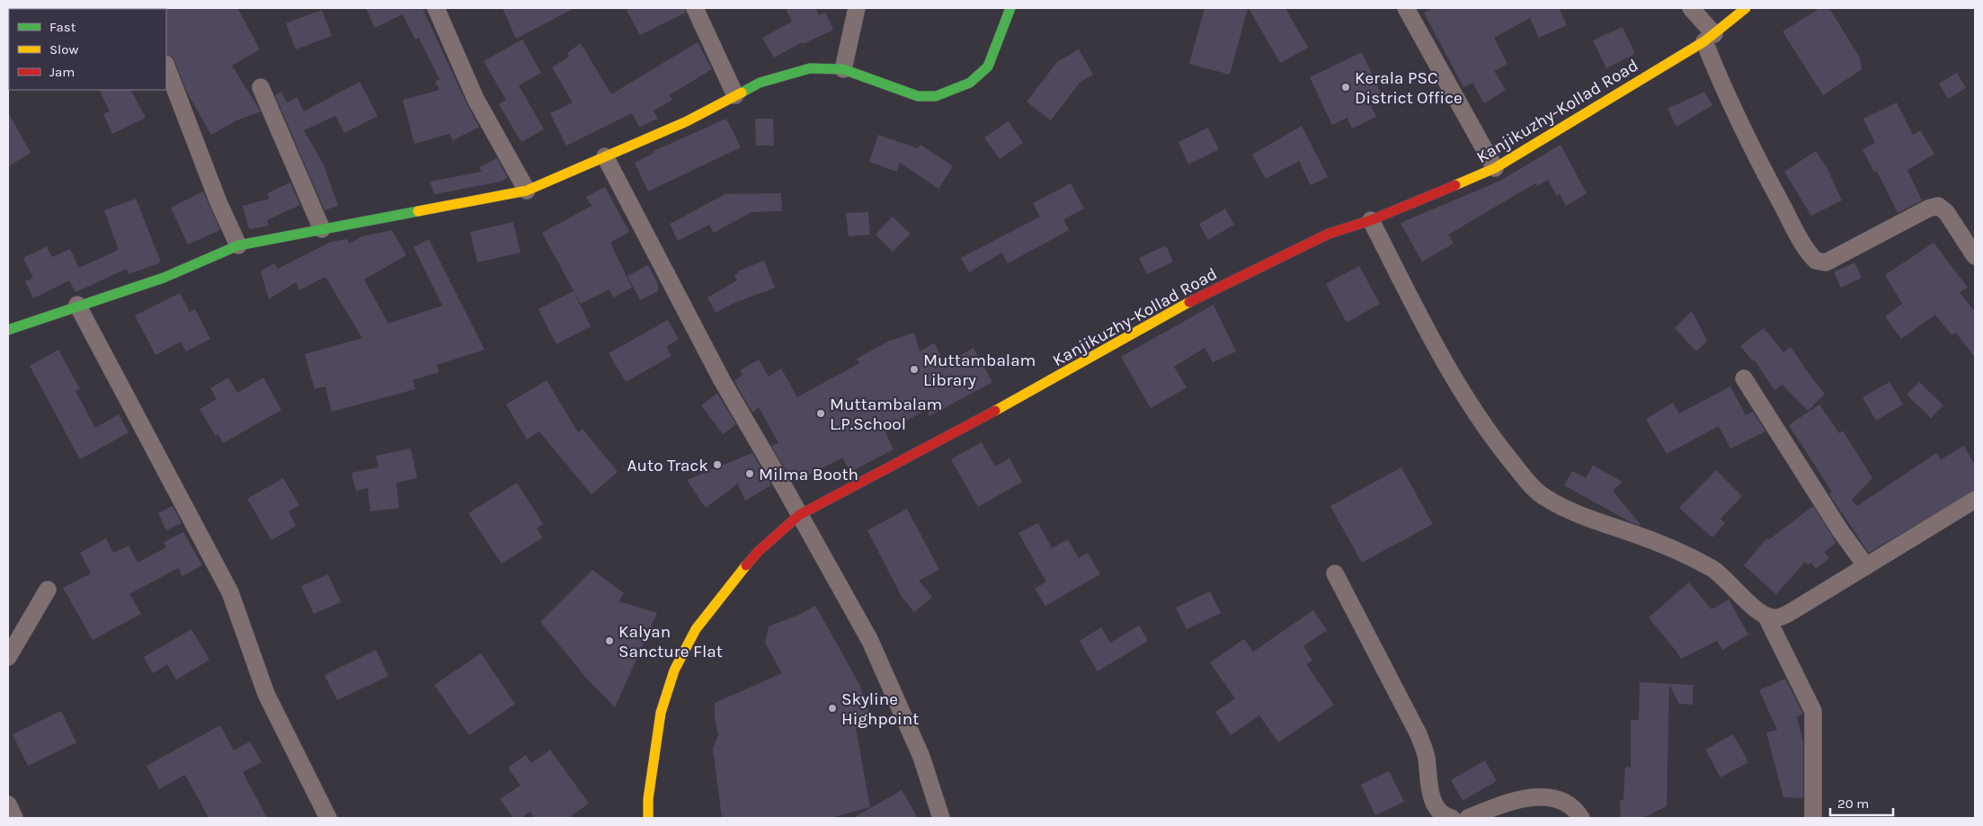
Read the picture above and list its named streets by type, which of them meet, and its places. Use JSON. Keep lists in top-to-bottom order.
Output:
{
  "streets": {
    "main road": ["Kanjikuzhy-Kollad Road"]
  },
  "places": [
    "Kerala PSC District Office",
    "Muttambalam Library",
    "Muttambalam L.P.School",
    "Auto Track",
    "Milma Booth",
    "Kalyan Sancture Flat",
    "Skyline Highpoint"
  ],
  "legend": ["Fast", "Slow", "Jam"],
  "scale_bar": "20 m"
}
